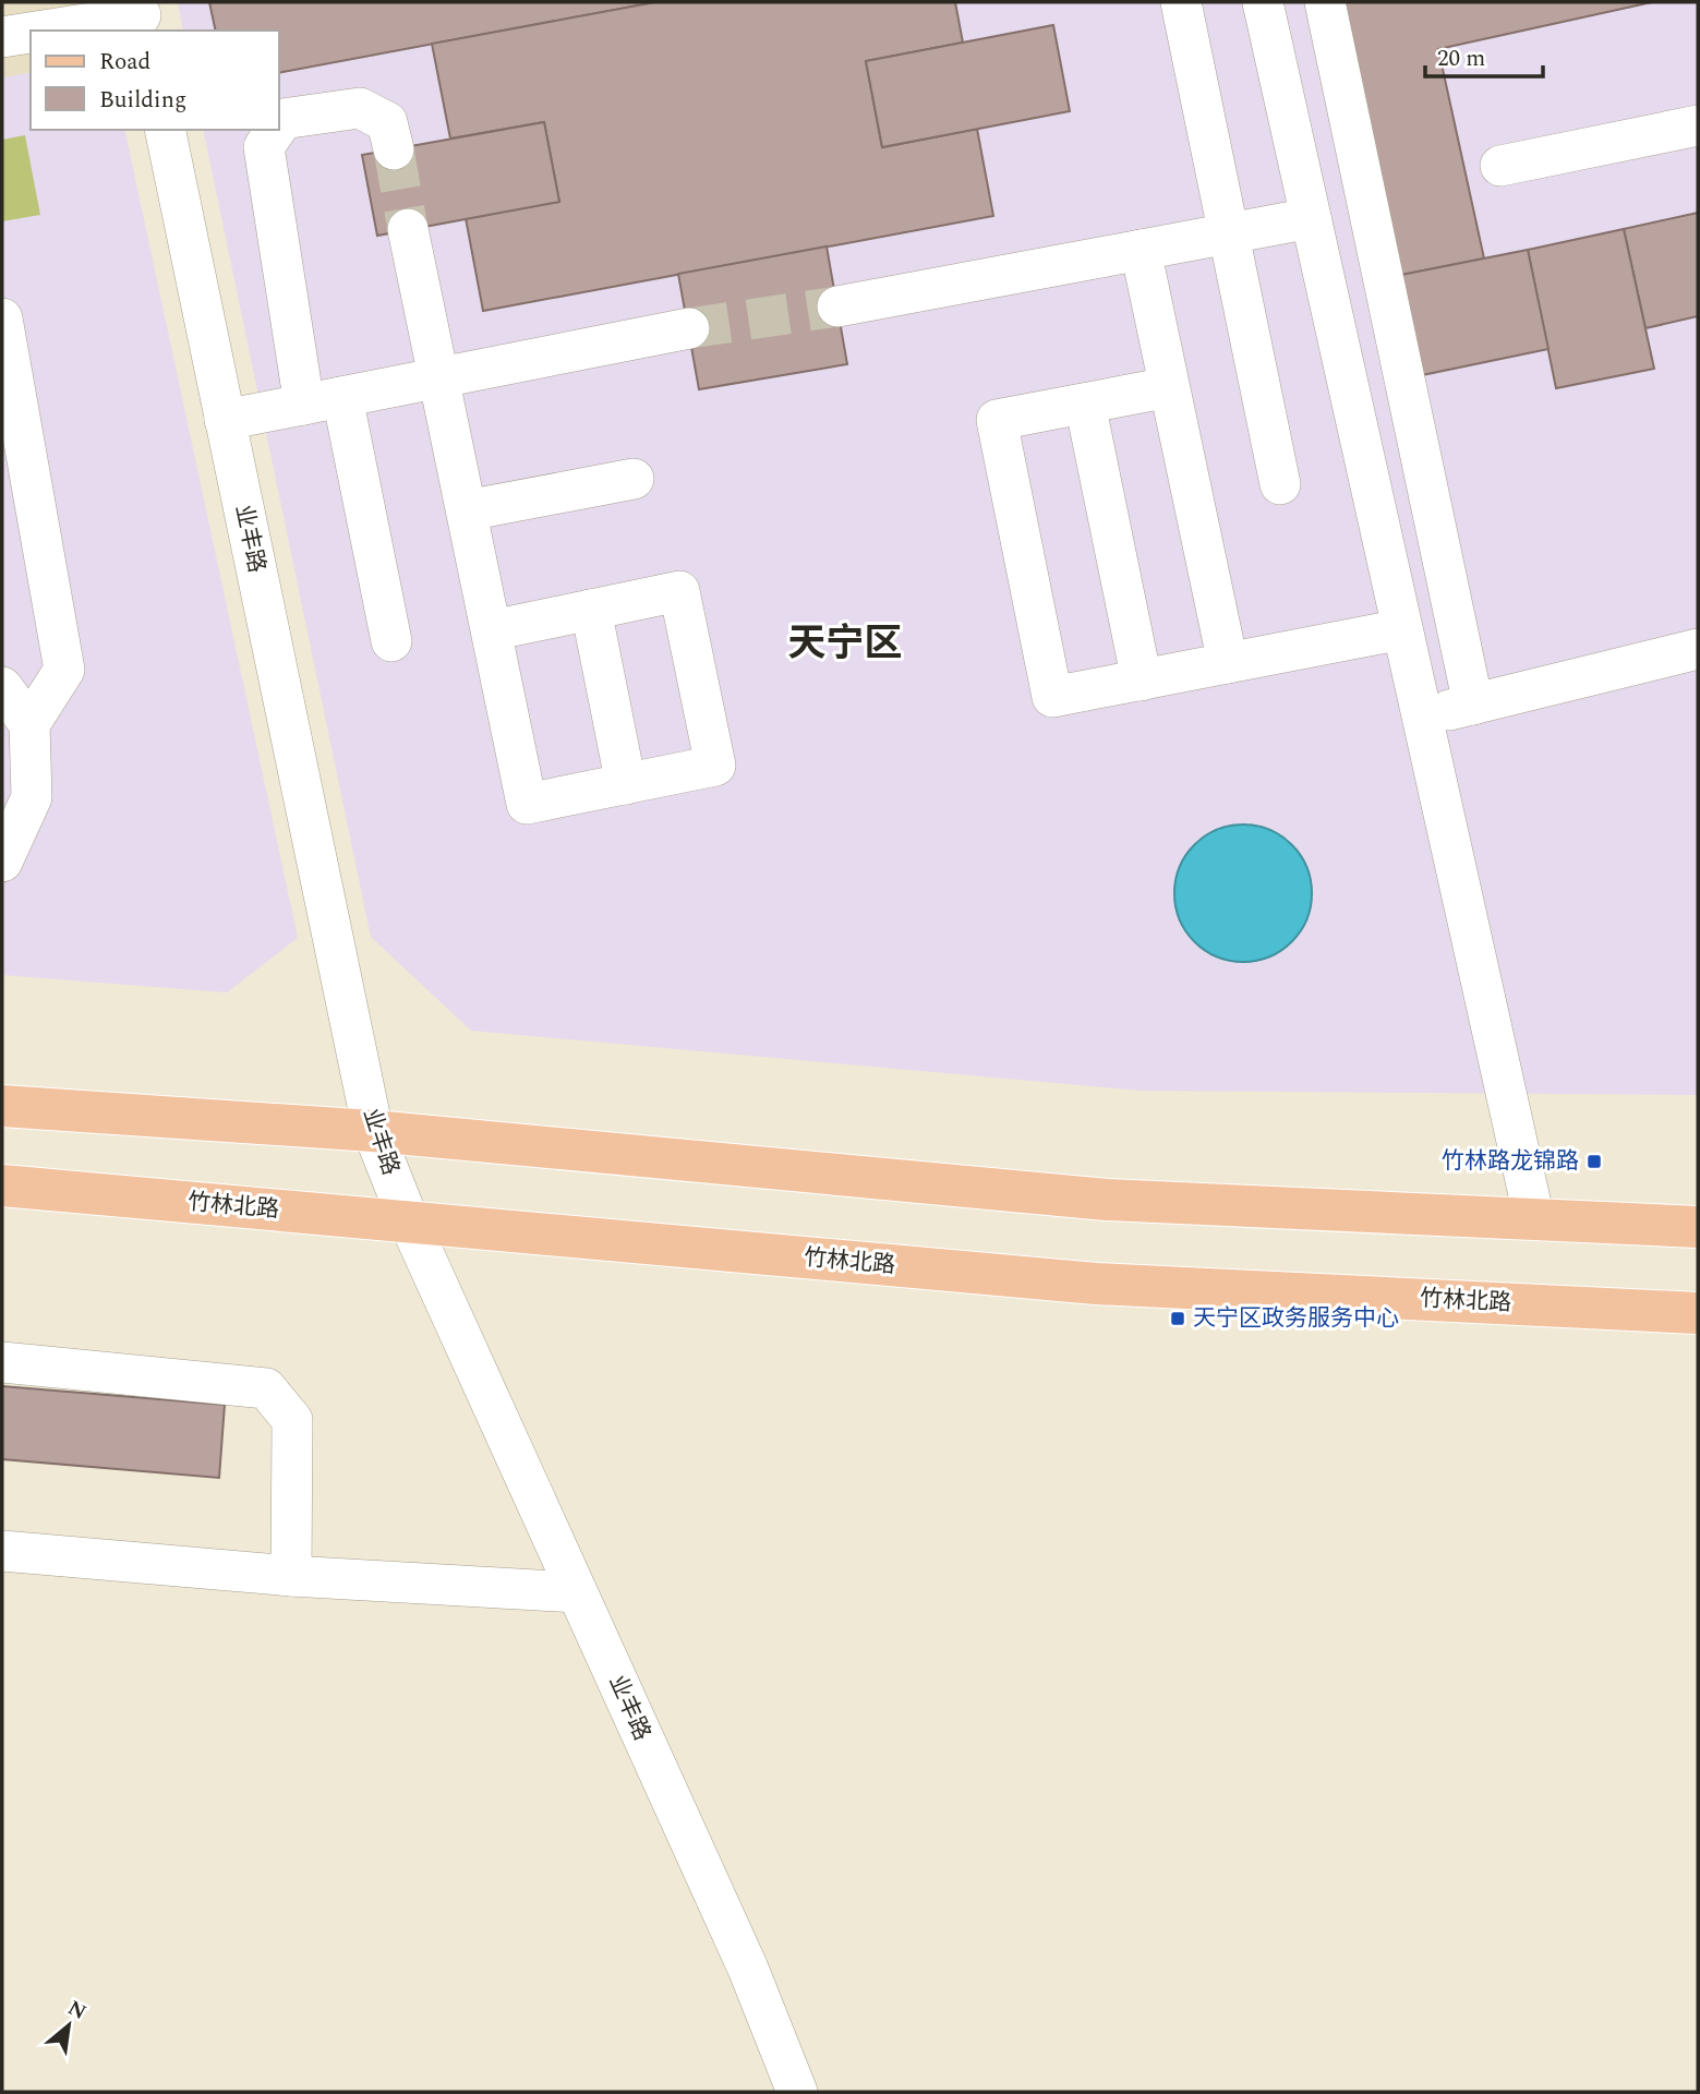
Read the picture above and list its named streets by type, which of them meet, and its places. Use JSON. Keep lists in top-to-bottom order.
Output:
{
  "streets": {
    "main road": ["竹林北路"],
    "street": ["业丰路"]
  },
  "crossings": [
    ["业丰路", "竹林北路"]
  ],
  "districts": ["天宁区"],
  "places": {
    "transit": ["竹林路龙锦路", "天宁区政务服务中心"]
  },
  "legend": ["Road", "Building"],
  "scale_bar": "20 m",
  "north": "top right"
}
